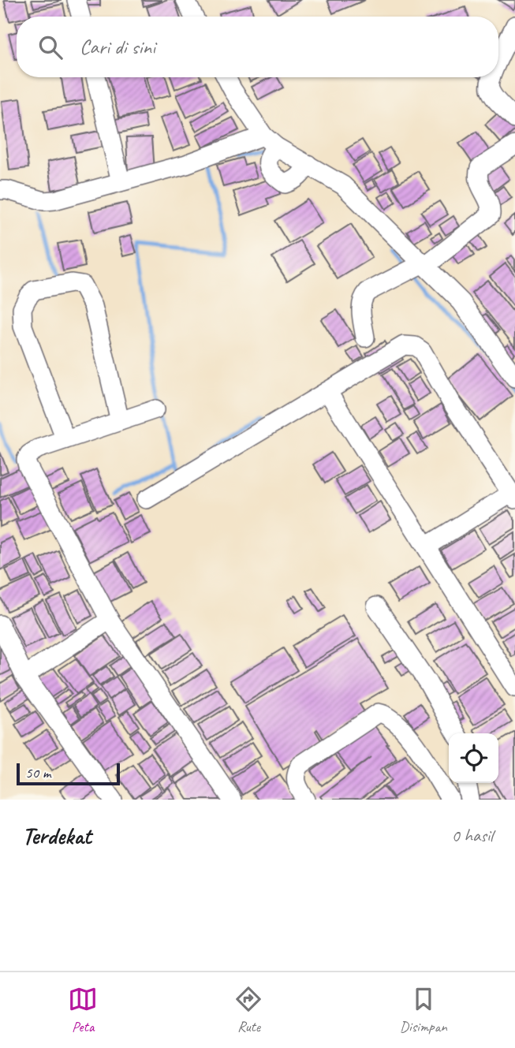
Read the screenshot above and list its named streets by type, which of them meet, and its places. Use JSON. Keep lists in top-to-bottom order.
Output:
{
  "scale_bar": "50 m",
  "page": {
    "search": "Cari di sini",
    "scale": "50 m",
    "heading": ["Terdekat", "0 hasil"],
    "nav": ["Peta", "Rute", "Disimpan"]
  }
}
